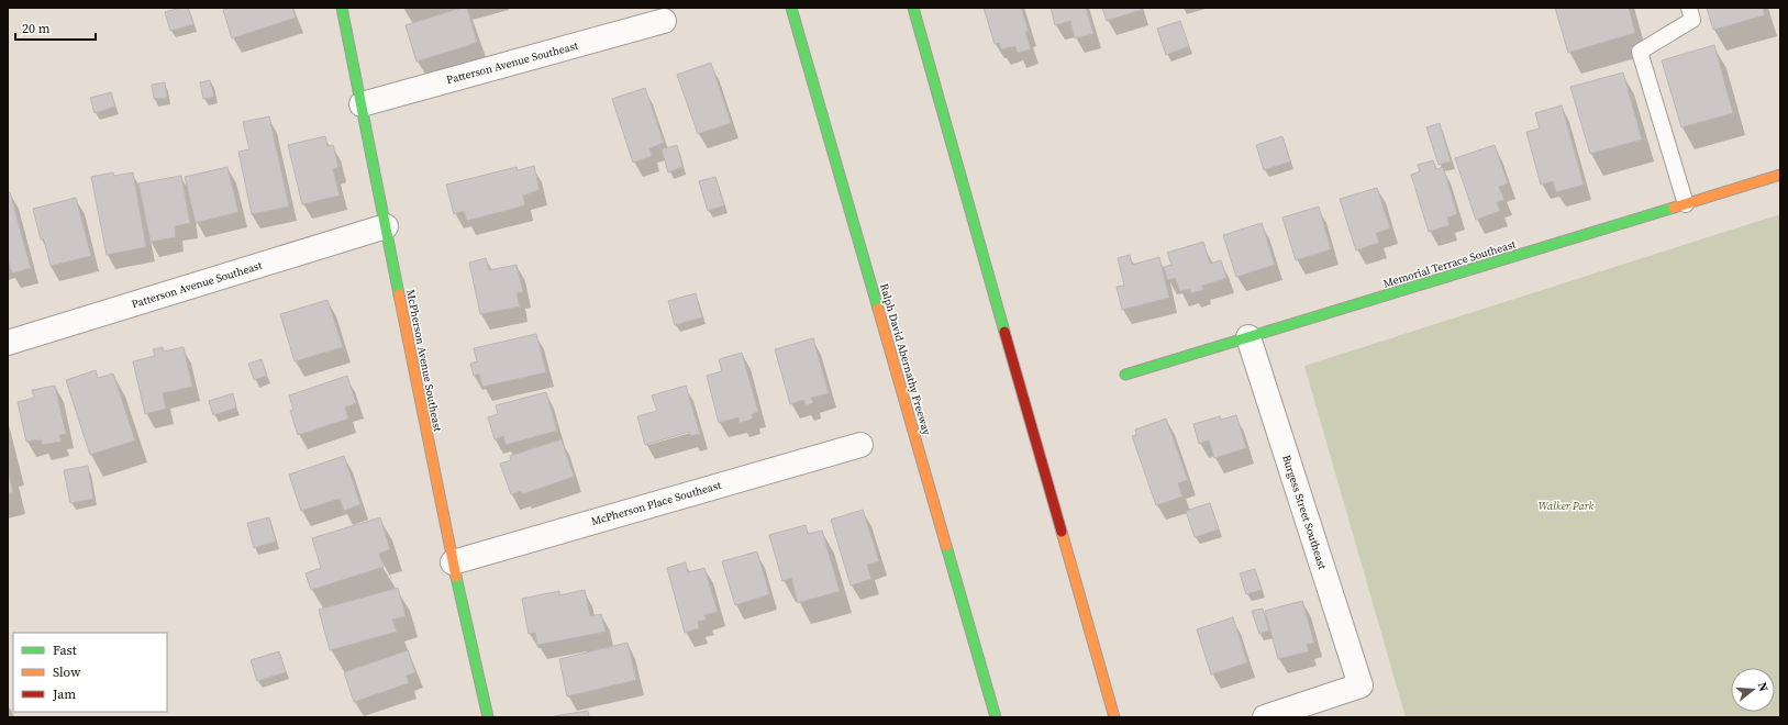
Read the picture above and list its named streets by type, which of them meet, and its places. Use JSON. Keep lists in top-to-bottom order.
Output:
{
  "streets": {
    "main road": ["Memorial Terrace Southeast", "Ralph David Abernathy Freeway", "McPherson Avenue Southeast"],
    "street": ["Patterson Avenue Southeast", "McPherson Place Southeast", "Burgess Street Southeast"]
  },
  "crossings": [
    ["Patterson Avenue Southeast", "McPherson Avenue Southeast"],
    ["Memorial Terrace Southeast", "Burgess Street Southeast"],
    ["McPherson Avenue Southeast", "McPherson Place Southeast"]
  ],
  "parks": ["Walker Park"],
  "legend": ["Fast", "Slow", "Jam"],
  "scale_bar": "20 m",
  "north": "right"
}
